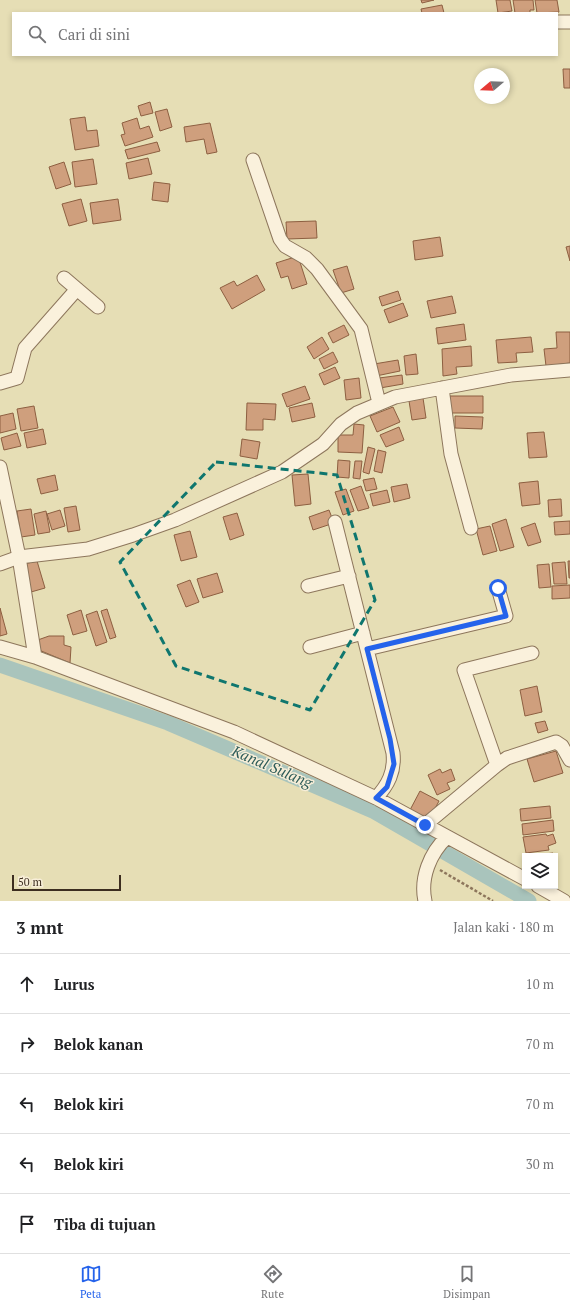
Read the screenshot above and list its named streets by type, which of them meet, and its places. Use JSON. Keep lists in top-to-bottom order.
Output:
{
  "water": ["Kanal Sulang"],
  "scale_bar": "50 m",
  "north": "left",
  "page": {
    "search": "Cari di sini",
    "scale": "50 m",
    "heading": ["3 mnt", "Jalan kaki · 180 m"],
    "list": [
      ["Lurus", "10 m"],
      ["Belok kanan", "70 m"],
      ["Belok kiri", "70 m"],
      ["Belok kiri", "30 m"],
      "Tiba di tujuan"
    ],
    "nav": ["Peta", "Rute", "Disimpan"]
  }
}
